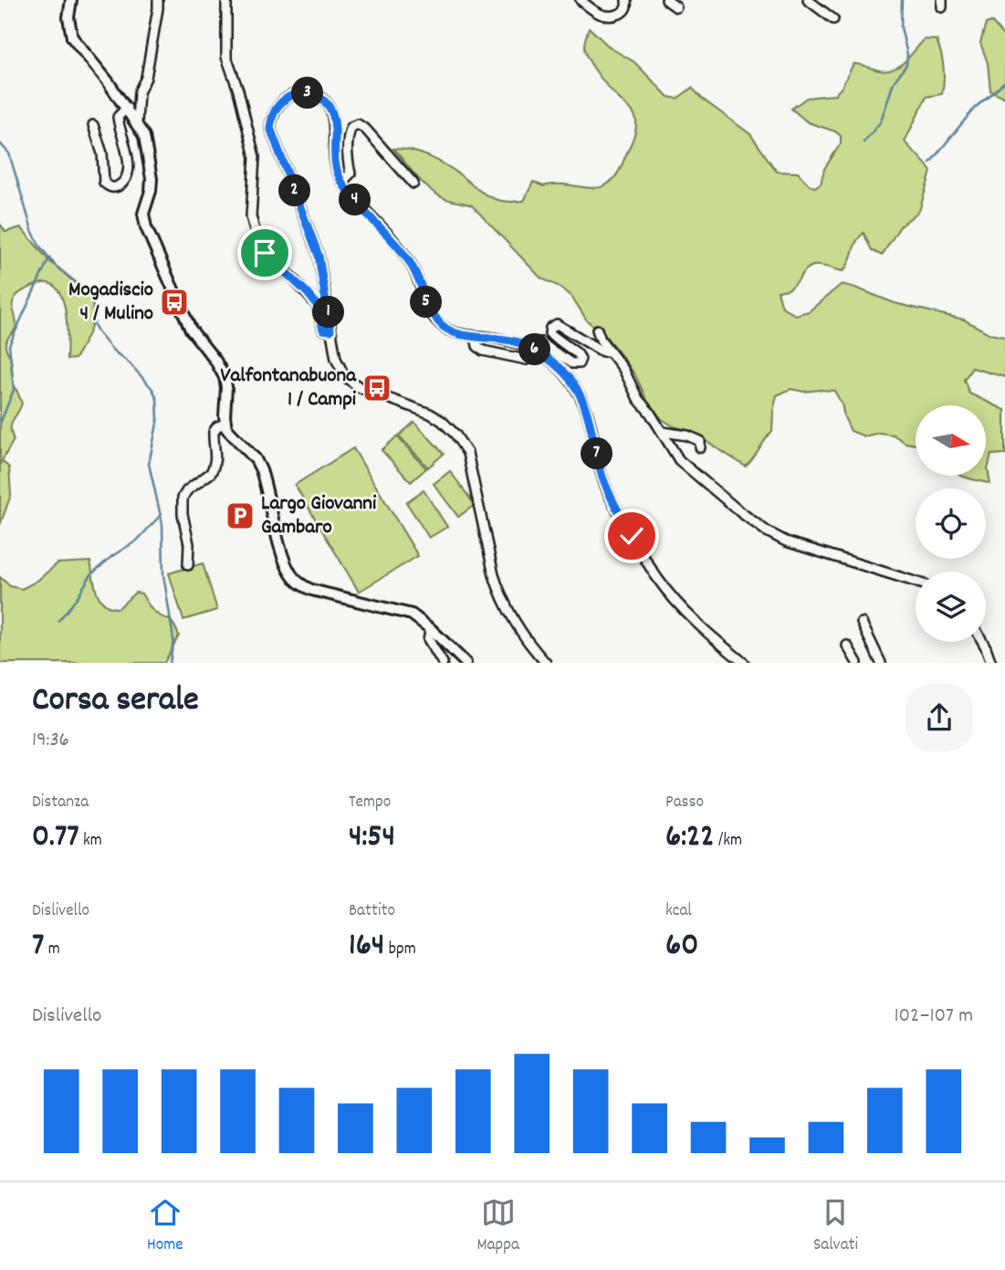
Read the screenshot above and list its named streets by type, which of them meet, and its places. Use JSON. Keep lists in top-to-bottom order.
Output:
{
  "places": {
    "bus stop": ["Mogadiscio 4 / Mulino", "Valfontanabuona 1 / Campi"],
    "parking": ["Largo Giovanni Gambaro"]
  },
  "north": "right",
  "page": {
    "pins": [
      "3",
      "2",
      "4",
      "5",
      "1",
      "6",
      "7"
    ],
    "heading": ["Corsa serale", "19:36"],
    "stats": [
      ["Distanza", "0.77 km"],
      ["Tempo", "4:54"],
      ["Passo", "6:22 /km"],
      ["Dislivello", "7 m"],
      ["Battito", "164 bpm"],
      ["kcal", "60"]
    ],
    "chart": ["Dislivello", "102–107 m"],
    "tabs": ["Home", "Mappa", "Salvati"]
  }
}
